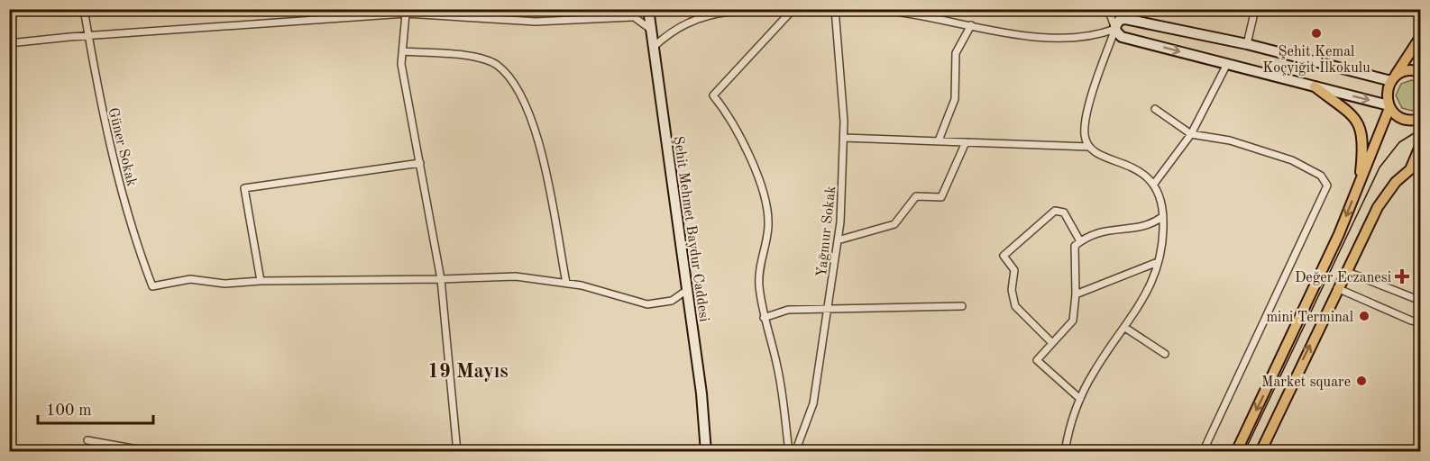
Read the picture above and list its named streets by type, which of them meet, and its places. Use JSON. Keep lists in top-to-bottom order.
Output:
{
  "streets": {
    "street": ["Güner Sokak", "Şehit Mehmet Baydur Caddesi", "Yağmur Sokak"]
  },
  "districts": ["19 Mayıs"],
  "places": {
    "other": ["Şehit Kemal Koçyiğit İlkokulu", "mini Terminal", "Market square"],
    "health": ["Değer Eczanesi"]
  },
  "scale_bar": "100 m"
}
